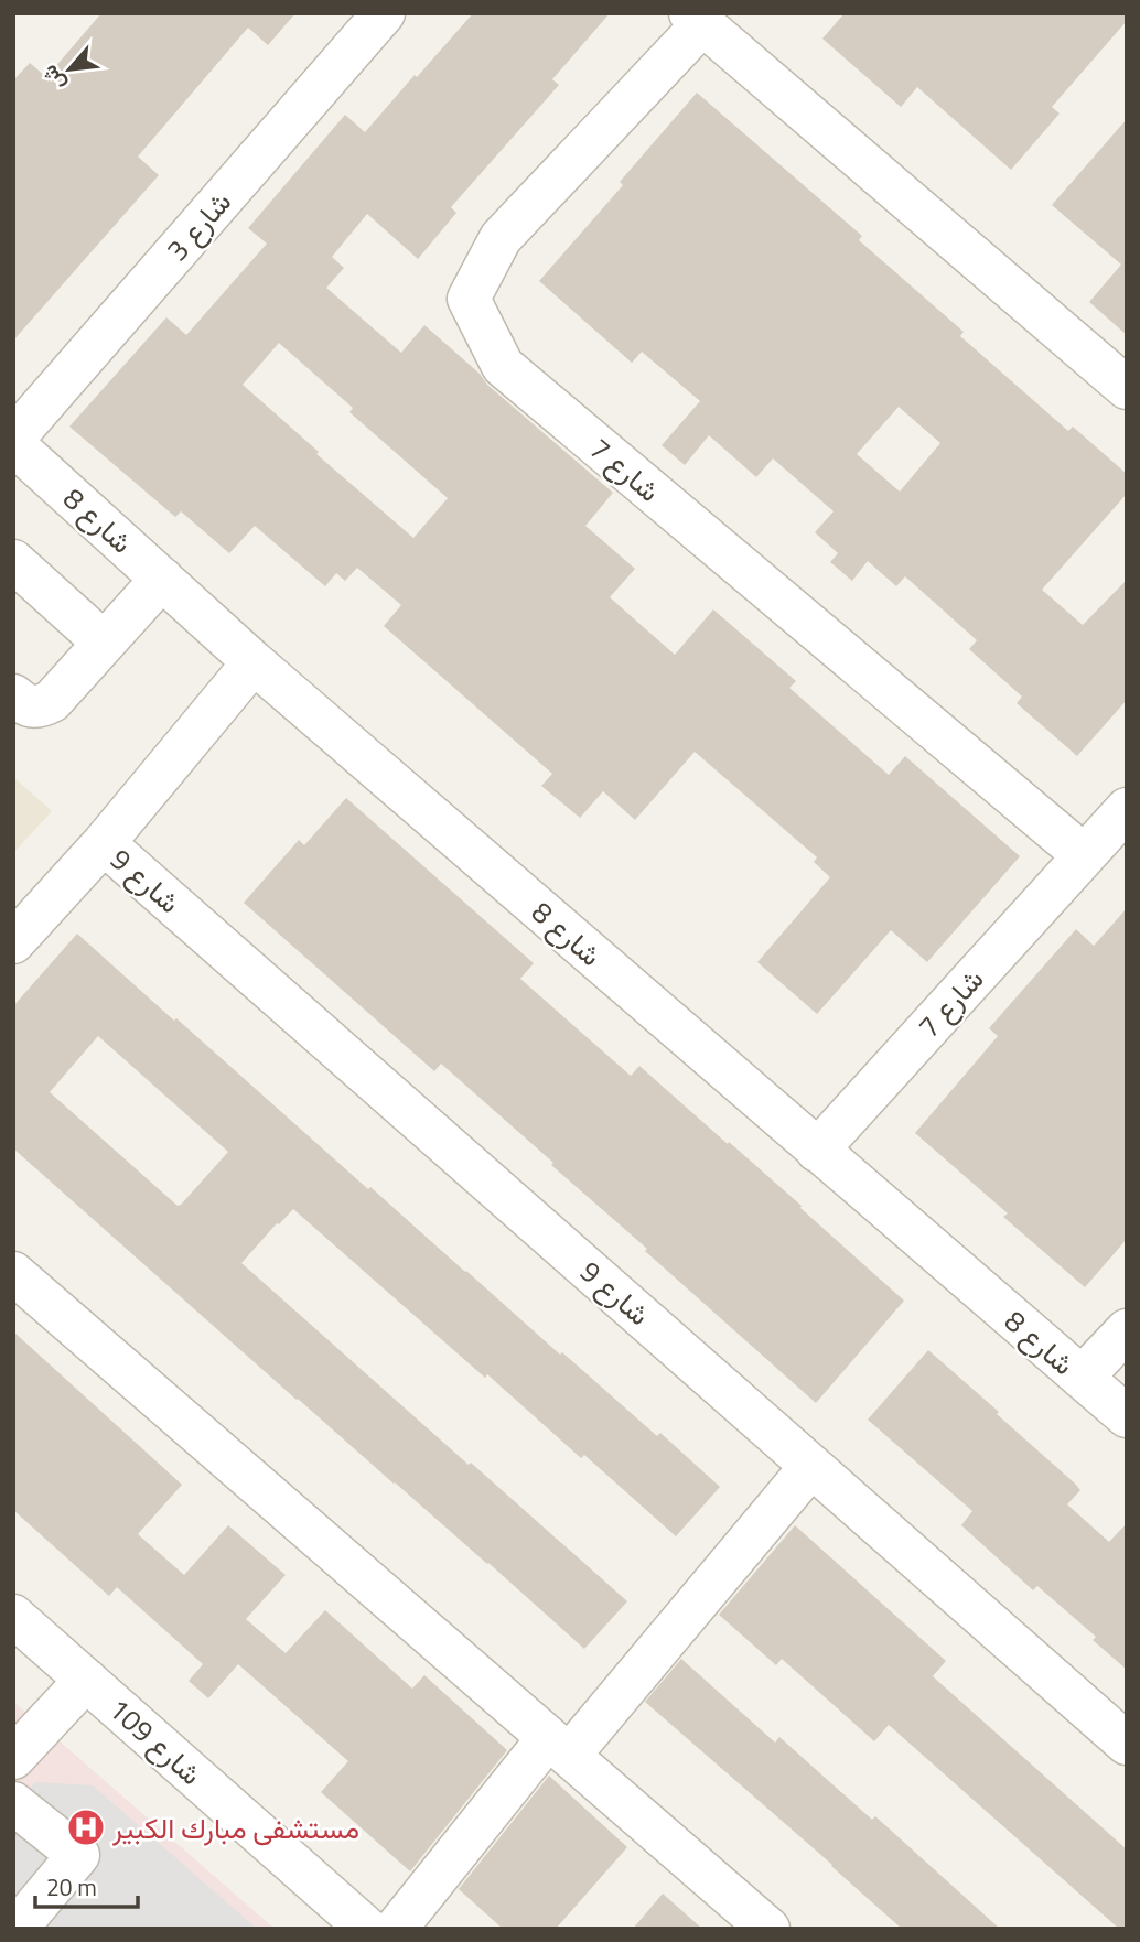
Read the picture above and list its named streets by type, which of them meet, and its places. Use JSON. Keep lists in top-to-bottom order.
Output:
{
  "streets": {
    "street": [
      "شارع 3",
      "شارع 7",
      "شارع 8",
      "شارع 9",
      "شارع 109"
    ]
  },
  "crossings": [
    ["شارع 3", "شارع 8"],
    ["شارع 7", "شارع 8"],
    ["شارع 8", "شارع 9"]
  ],
  "places": {
    "hospital": ["مستشفى مبارك الكبير"]
  },
  "scale_bar": "20 m",
  "north": "bottom left"
}
